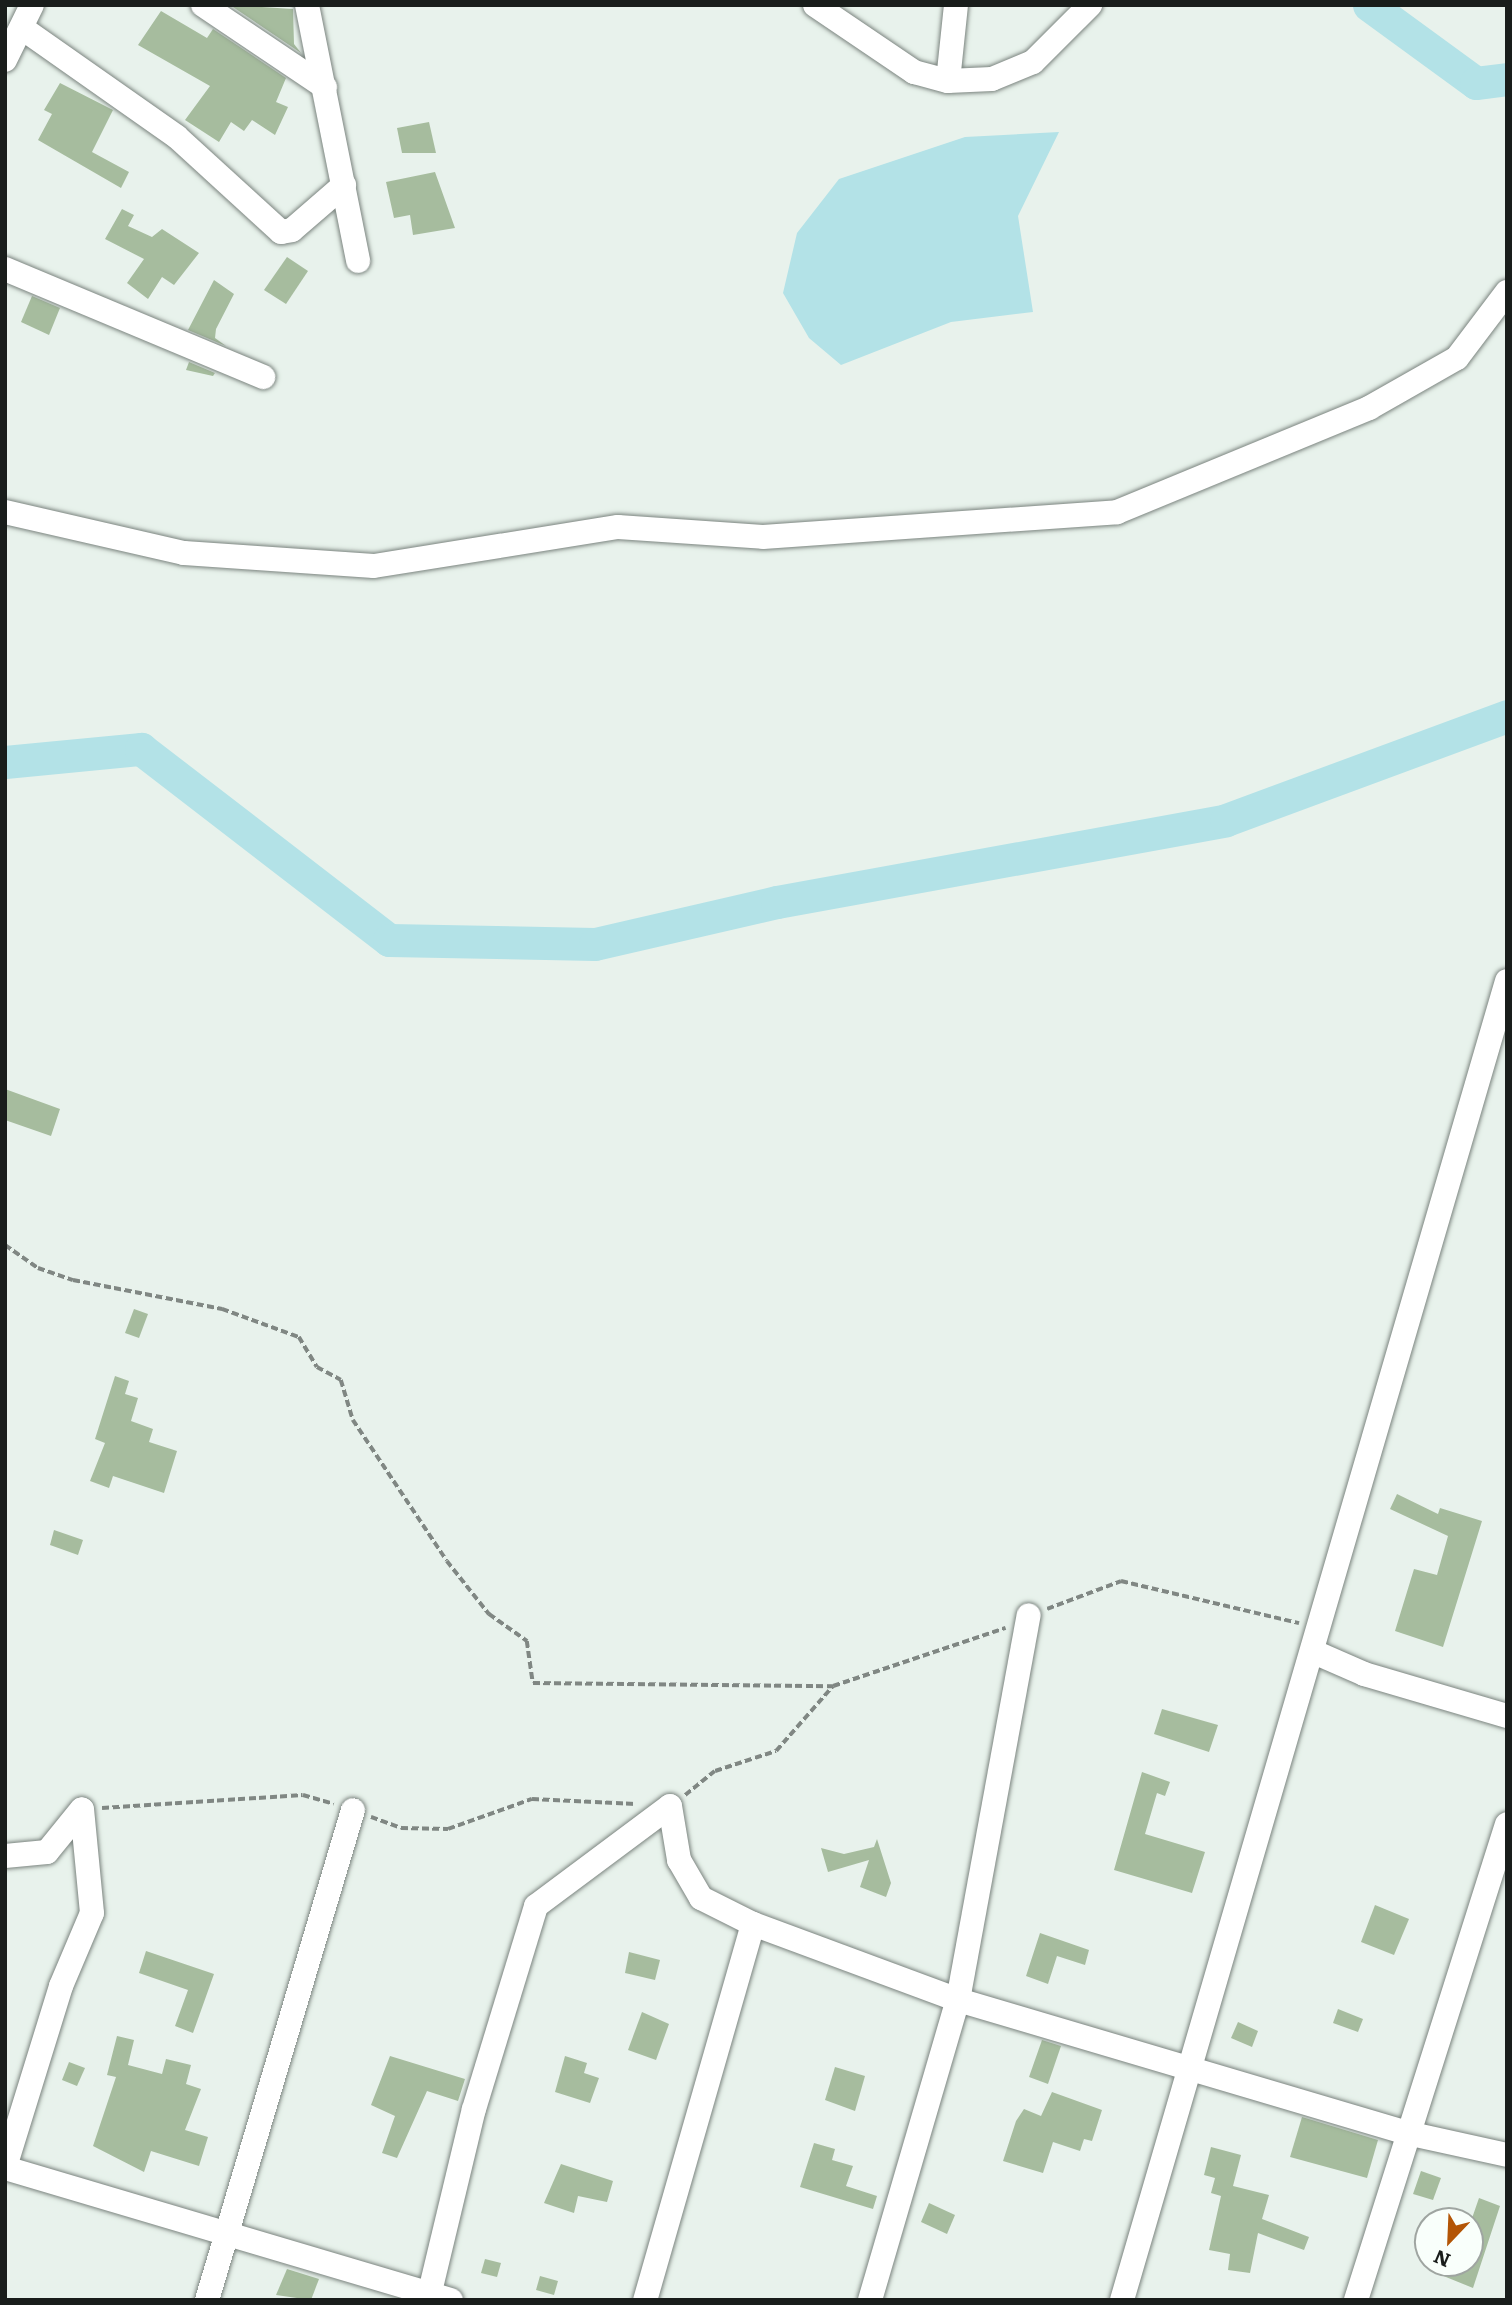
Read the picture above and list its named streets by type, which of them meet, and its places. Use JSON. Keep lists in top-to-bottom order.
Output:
{
  "north": "bottom left"
}
